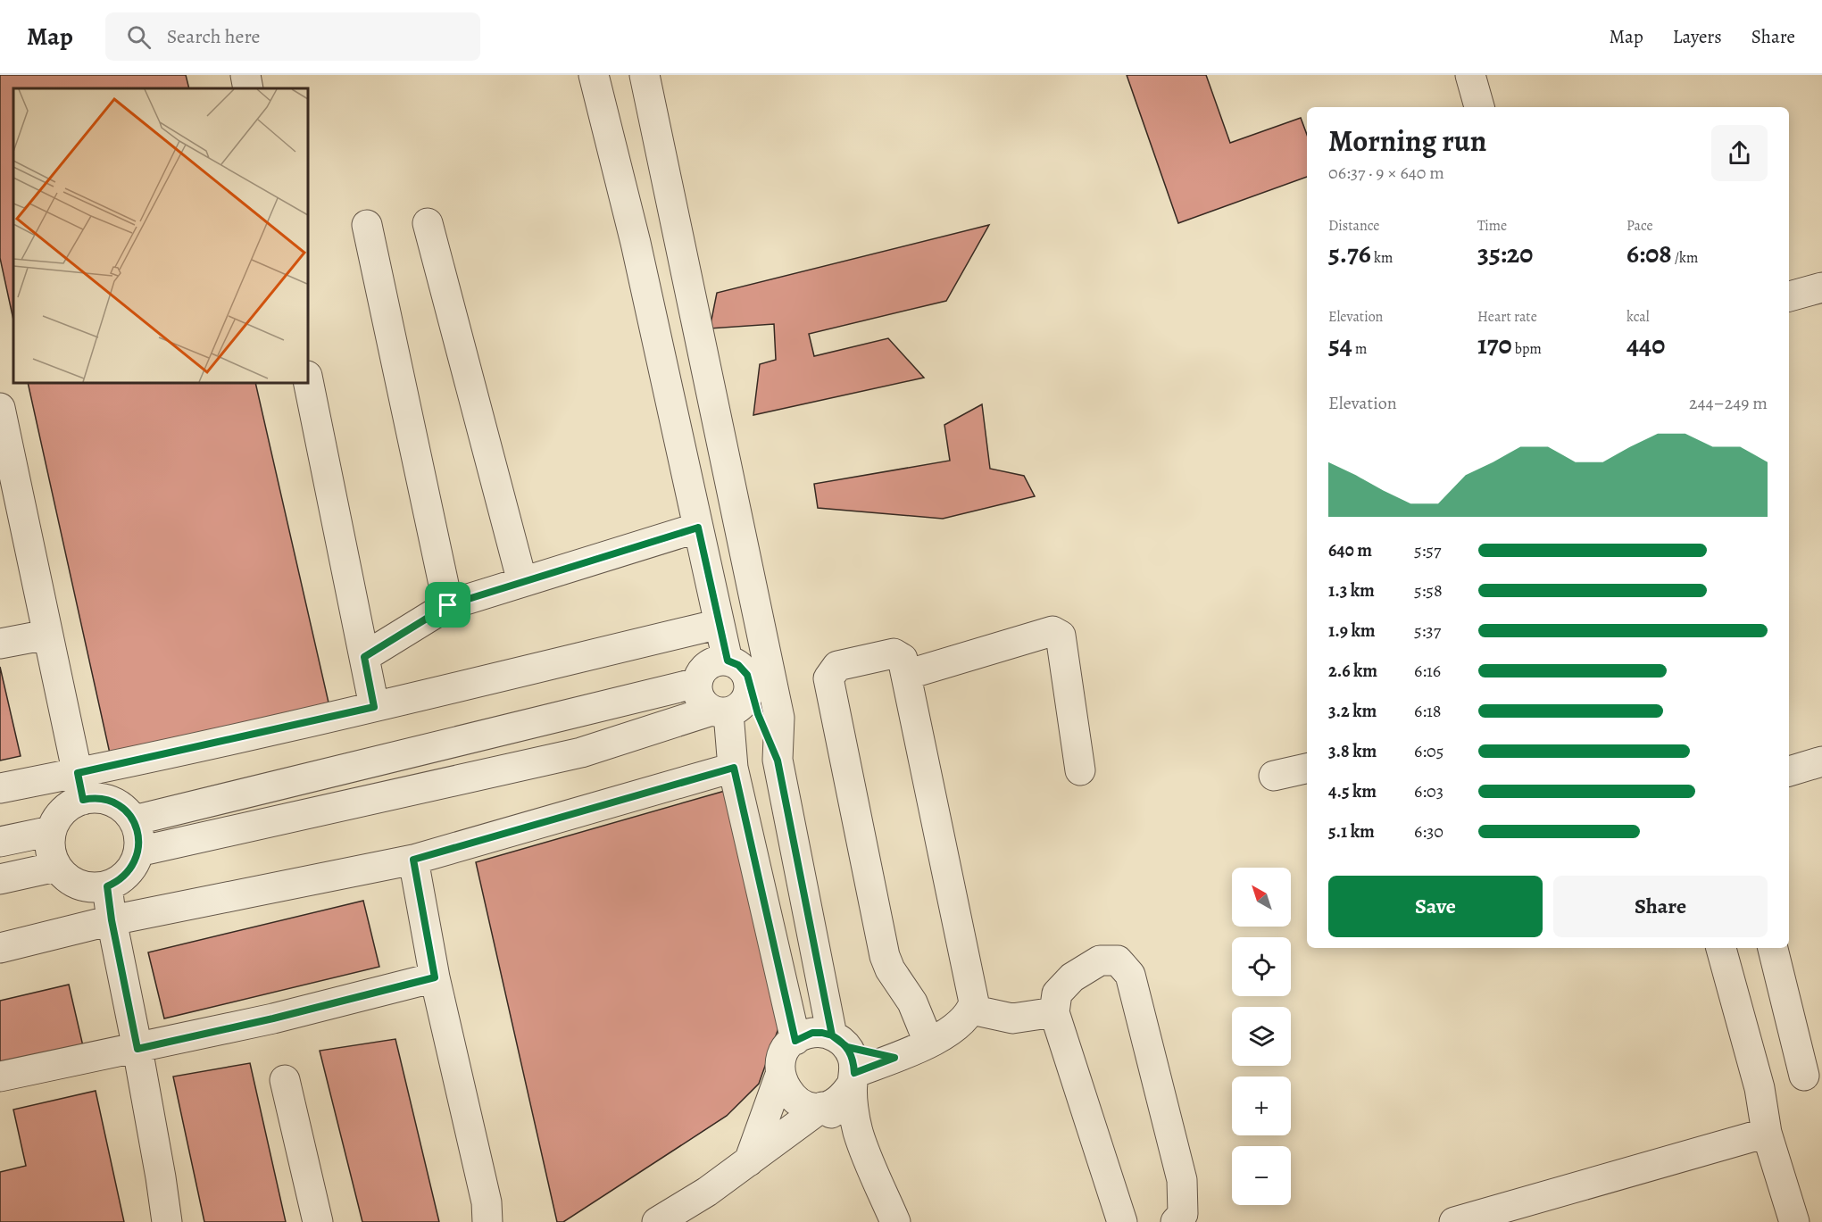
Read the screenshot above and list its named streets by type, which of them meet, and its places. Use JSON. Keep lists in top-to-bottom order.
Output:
{
  "north": "top left",
  "page": {
    "header": "Map",
    "search": "Search here",
    "nav": ["Map", "Layers", "Share"],
    "heading": ["Morning run", "06:37 · 9 × 640 m"],
    "stats": [
      ["Distance", "5.76 km"],
      ["Time", "35:20"],
      ["Pace", "6:08 /km"],
      ["Elevation", "54 m"],
      ["Heart rate", "170 bpm"],
      ["kcal", "440"]
    ],
    "chart": ["Elevation", "244–249 m"],
    "list": [
      {
        "name": "640 m",
        "note": "5:57"
      },
      {
        "name": "1.3 km",
        "note": "5:58"
      },
      {
        "name": "1.9 km",
        "note": "5:37"
      },
      {
        "name": "2.6 km",
        "note": "6:16"
      },
      {
        "name": "3.2 km",
        "note": "6:18"
      },
      {
        "name": "3.8 km",
        "note": "6:05"
      },
      {
        "name": "4.5 km",
        "note": "6:03"
      },
      {
        "name": "5.1 km",
        "note": "6:30"
      }
    ],
    "buttons": ["Save", "Share"],
    "map_buttons": ["+", "−"]
  }
}
